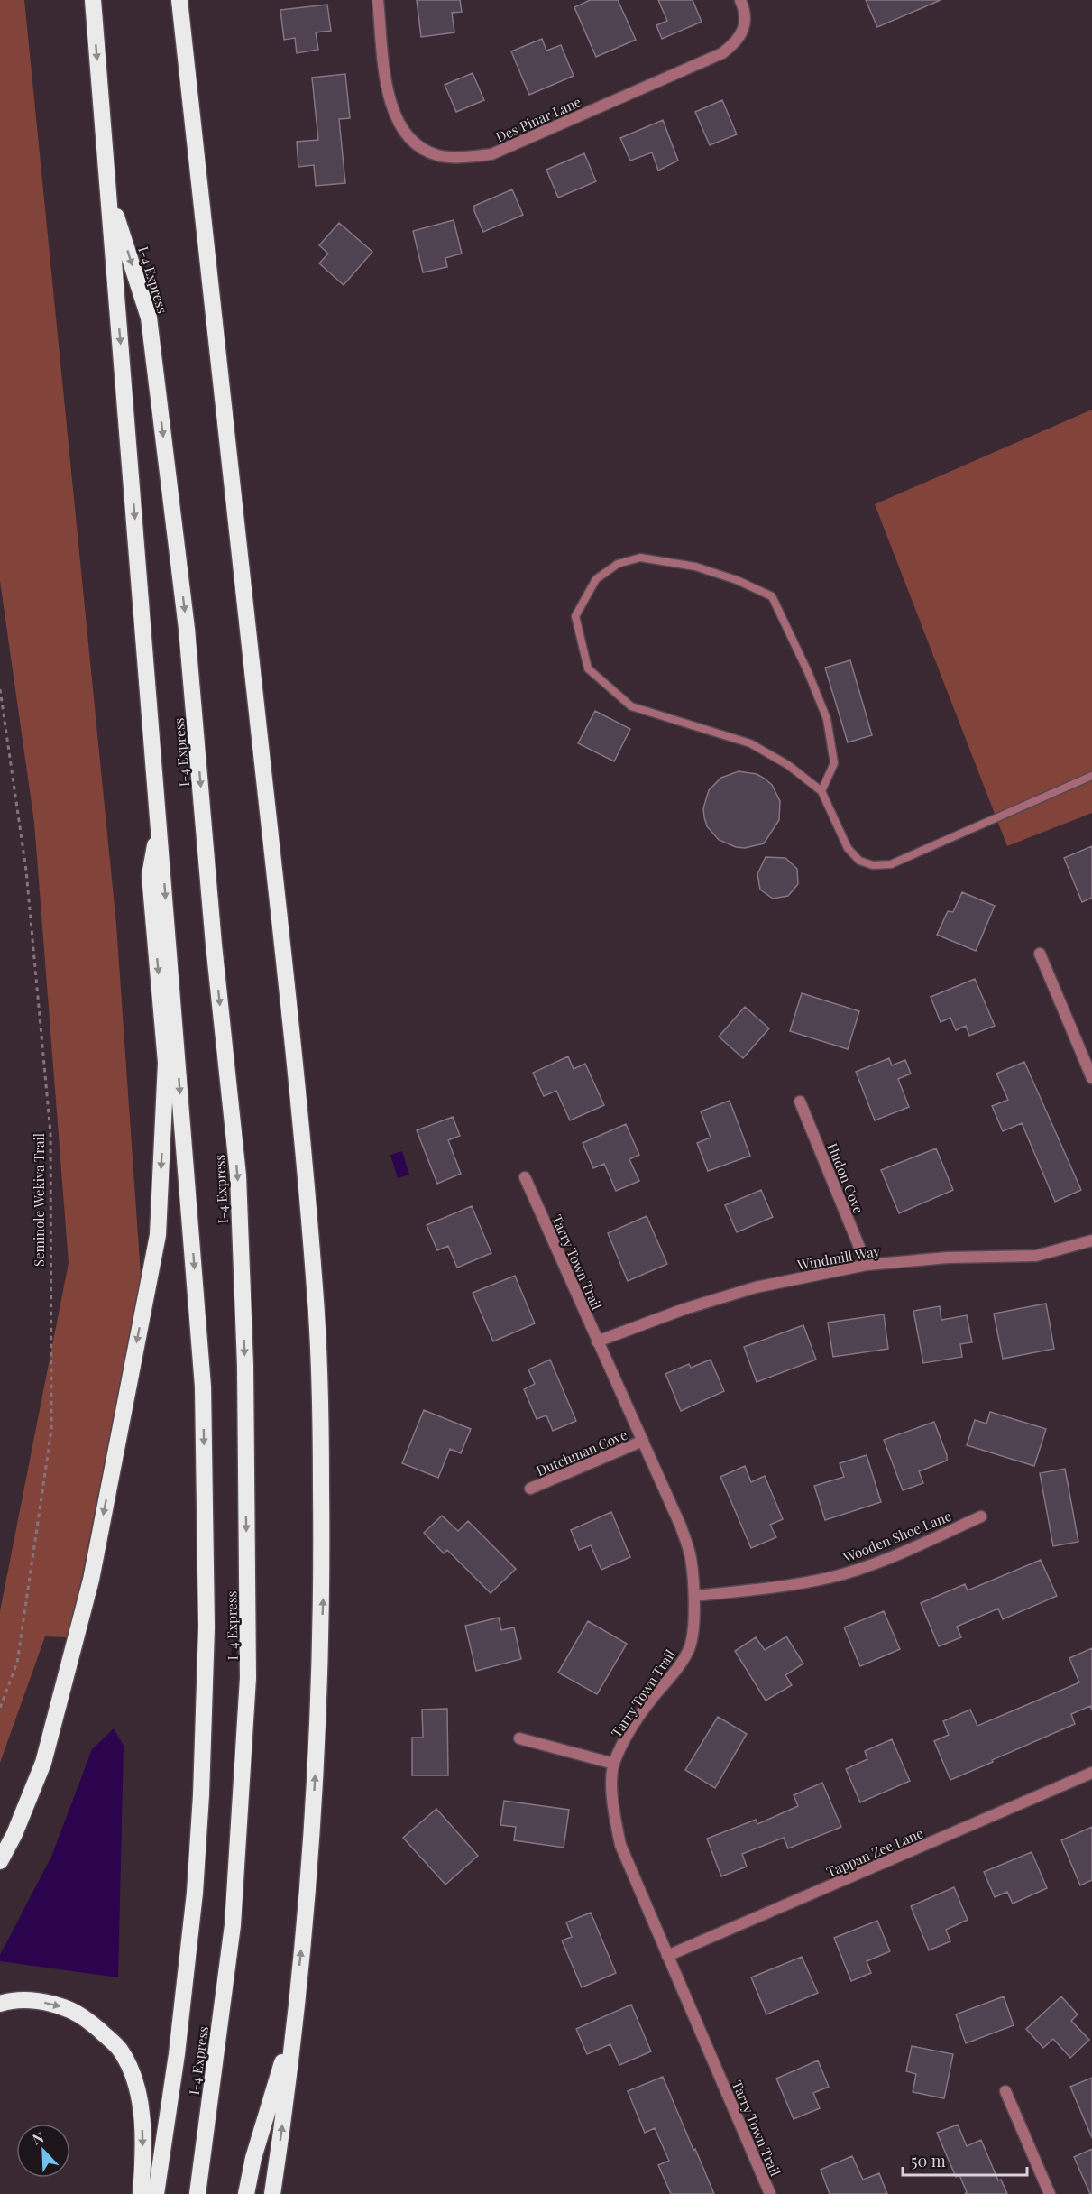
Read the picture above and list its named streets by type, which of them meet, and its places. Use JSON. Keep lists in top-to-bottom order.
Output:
{
  "streets": {
    "highway": ["I-4 Express"],
    "street": [
      "Des Pinar Lane",
      "Hudon Cove",
      "Windmill Way",
      "Tarry Town Trail",
      "Dutchman Cove",
      "Wooden Shoe Lane",
      "Tappan Zee Lane"
    ],
    "path": ["Seminole Wekiva Trail"]
  },
  "crossings": [
    ["Hudon Cove", "Windmill Way"],
    ["Windmill Way", "Tarry Town Trail"],
    ["Tarry Town Trail", "Dutchman Cove"],
    ["Tarry Town Trail", "Wooden Shoe Lane"],
    ["Tarry Town Trail", "Tappan Zee Lane"]
  ],
  "scale_bar": "50 m",
  "north": "top left"
}
